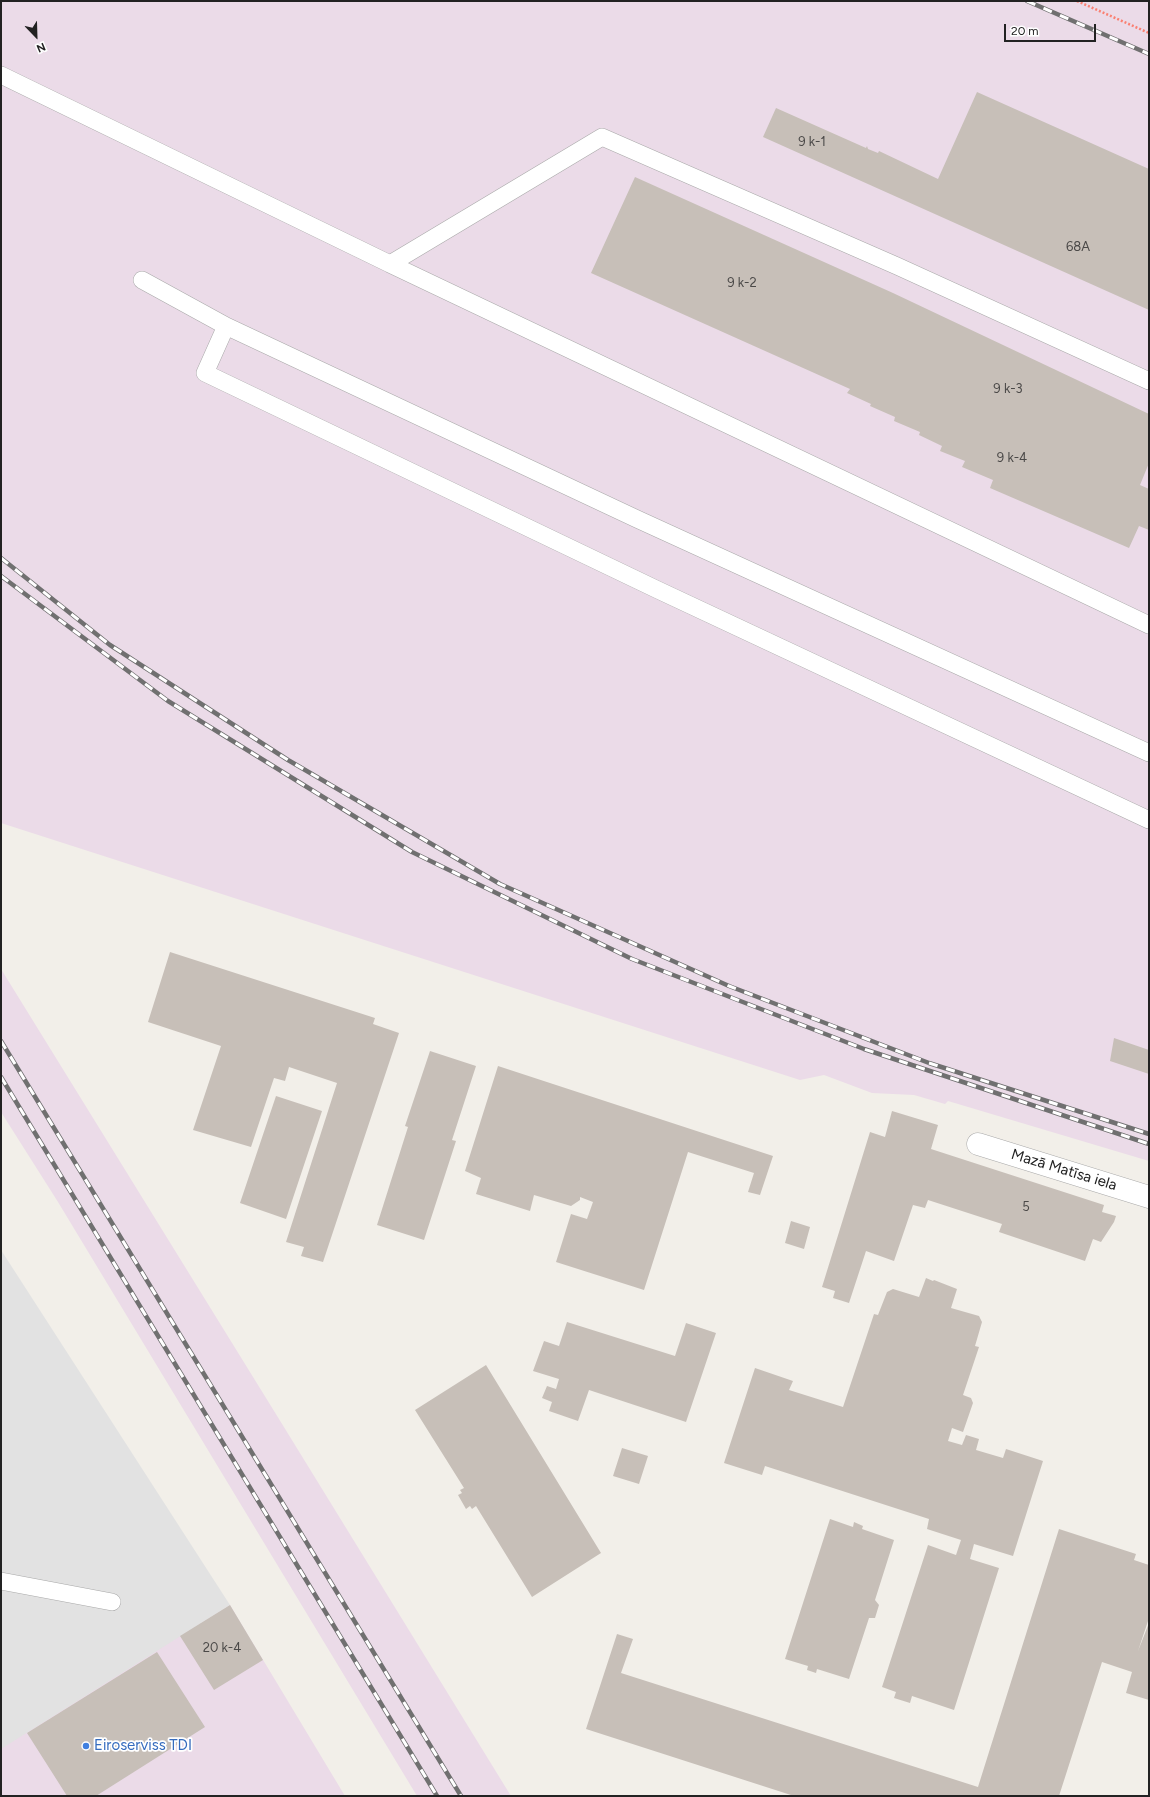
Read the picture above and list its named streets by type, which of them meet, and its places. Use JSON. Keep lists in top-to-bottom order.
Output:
{
  "streets": {
    "street": ["Mazā Matīsa iela"]
  },
  "places": ["Eiroserviss TDI"],
  "house_numbers": [
    "9 k-1",
    "68A",
    "9 k-2",
    "9 k-3",
    "9 k-4",
    "5",
    "20 k-4"
  ],
  "scale_bar": "20 m",
  "north": "bottom right"
}
